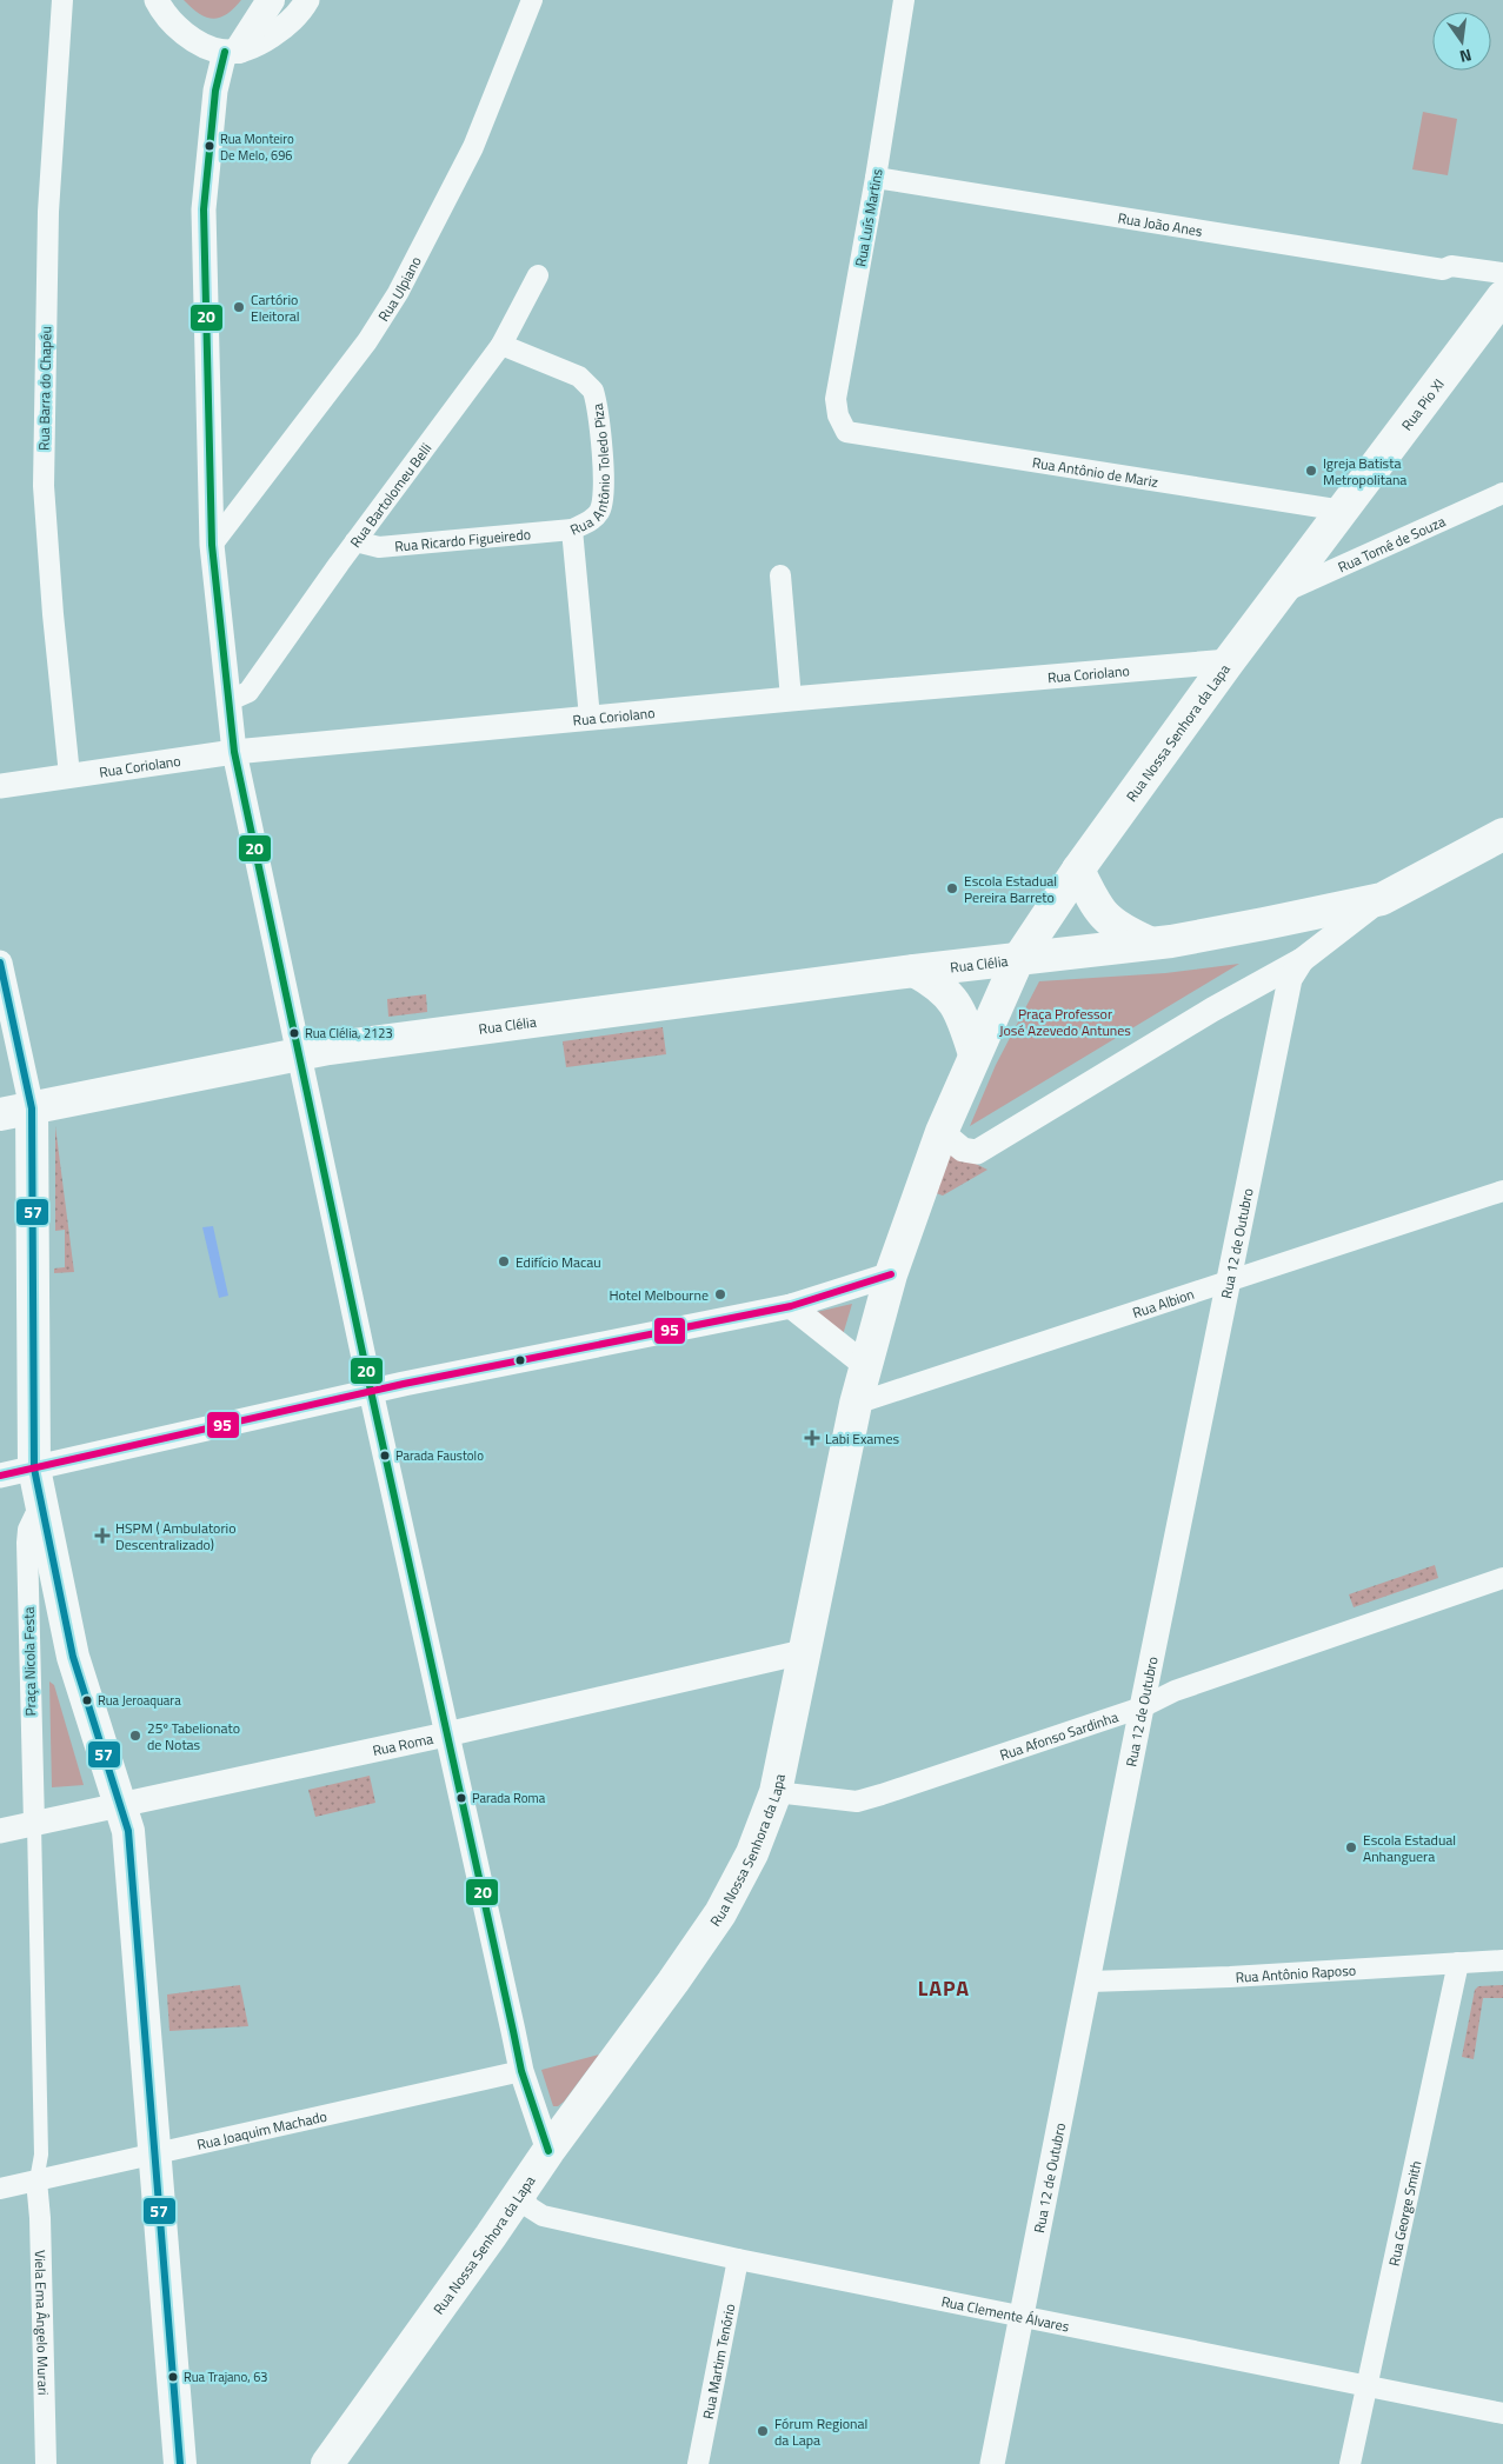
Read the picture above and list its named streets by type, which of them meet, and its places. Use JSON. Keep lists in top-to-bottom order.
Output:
{
  "streets": {
    "main road": ["Rua Pio XI", "Rua Nossa Senhora da Lapa", "Rua Clélia"],
    "street": [
      "Rua Luís Martins",
      "Rua João Anes",
      "Rua Ulpiano",
      "Rua Barra do Chapéu",
      "Rua Antônio Toledo Piza",
      "Rua Antônio de Mariz",
      "Rua Bartolomeu Belli",
      "Rua Ricardo Figueiredo",
      "Rua Tomé de Souza",
      "Rua Coriolano",
      "Rua 12 de Outubro",
      "Rua Albion",
      "Praça Nicola Festa",
      "Rua Afonso Sardinha",
      "Rua Roma",
      "Rua Antônio Raposo",
      "Rua Joaquim Machado",
      "Rua George Smith",
      "Rua Clemente Álvares",
      "Viela Ema Ângelo Murari",
      "Rua Martim Tenório"
    ]
  },
  "crossings": [
    ["Rua Luís Martins", "Rua João Anes"],
    ["Rua Luís Martins", "Rua Antônio de Mariz"],
    ["Rua Barra do Chapéu", "Rua Coriolano"],
    ["Rua Pio XI", "Rua Antônio de Mariz"],
    ["Rua Pio XI", "Rua Nossa Senhora da Lapa"],
    ["Rua Antônio Toledo Piza", "Rua Bartolomeu Belli"],
    ["Rua Antônio Toledo Piza", "Rua Ricardo Figueiredo"],
    ["Rua Antônio Toledo Piza", "Rua Coriolano"],
    ["Rua Antônio de Mariz", "Rua Nossa Senhora da Lapa"],
    ["Rua Bartolomeu Belli", "Rua Ricardo Figueiredo"],
    ["Rua Tomé de Souza", "Rua Nossa Senhora da Lapa"],
    ["Rua Coriolano", "Rua Nossa Senhora da Lapa"],
    ["Rua Nossa Senhora da Lapa", "Rua Clélia"],
    ["Rua Nossa Senhora da Lapa", "Rua Albion"],
    ["Rua Nossa Senhora da Lapa", "Rua Afonso Sardinha"],
    ["Rua Nossa Senhora da Lapa", "Rua Roma"],
    ["Rua Nossa Senhora da Lapa", "Rua Clemente Álvares"],
    ["Rua 12 de Outubro", "Rua Albion"],
    ["Rua 12 de Outubro", "Rua Afonso Sardinha"],
    ["Rua 12 de Outubro", "Rua Antônio Raposo"],
    ["Rua 12 de Outubro", "Rua Clemente Álvares"],
    ["Praça Nicola Festa", "Rua Roma"],
    ["Rua Antônio Raposo", "Rua George Smith"],
    ["Rua Joaquim Machado", "Viela Ema Ângelo Murari"],
    ["Rua George Smith", "Rua Clemente Álvares"],
    ["Rua Clemente Álvares", "Rua Martim Tenório"]
  ],
  "districts": ["LAPA"],
  "parks": ["Praça Professor José Azevedo Antunes"],
  "places": {
    "other": [
      "Rua Monteiro De Melo, 696",
      "Cartório Eleitoral",
      "Igreja Batista Metropolitana",
      "Escola Estadual Pereira Barreto",
      "Rua Clélia, 2123",
      "Edifício Macau",
      "Hotel Melbourne",
      "Parada Faustolo",
      "Rua Jeroaquara",
      "25º Tabelionato de Notas",
      "Parada Roma",
      "Escola Estadual Anhanguera",
      "Rua Trajano, 63",
      "Fórum Regional da Lapa"
    ],
    "health": ["Labi Exames", "HSPM ( Ambulatorio Descentralizado)"]
  },
  "lines": ["transit line 20", "transit line 57", "transit line 95"],
  "north": "bottom"
}
